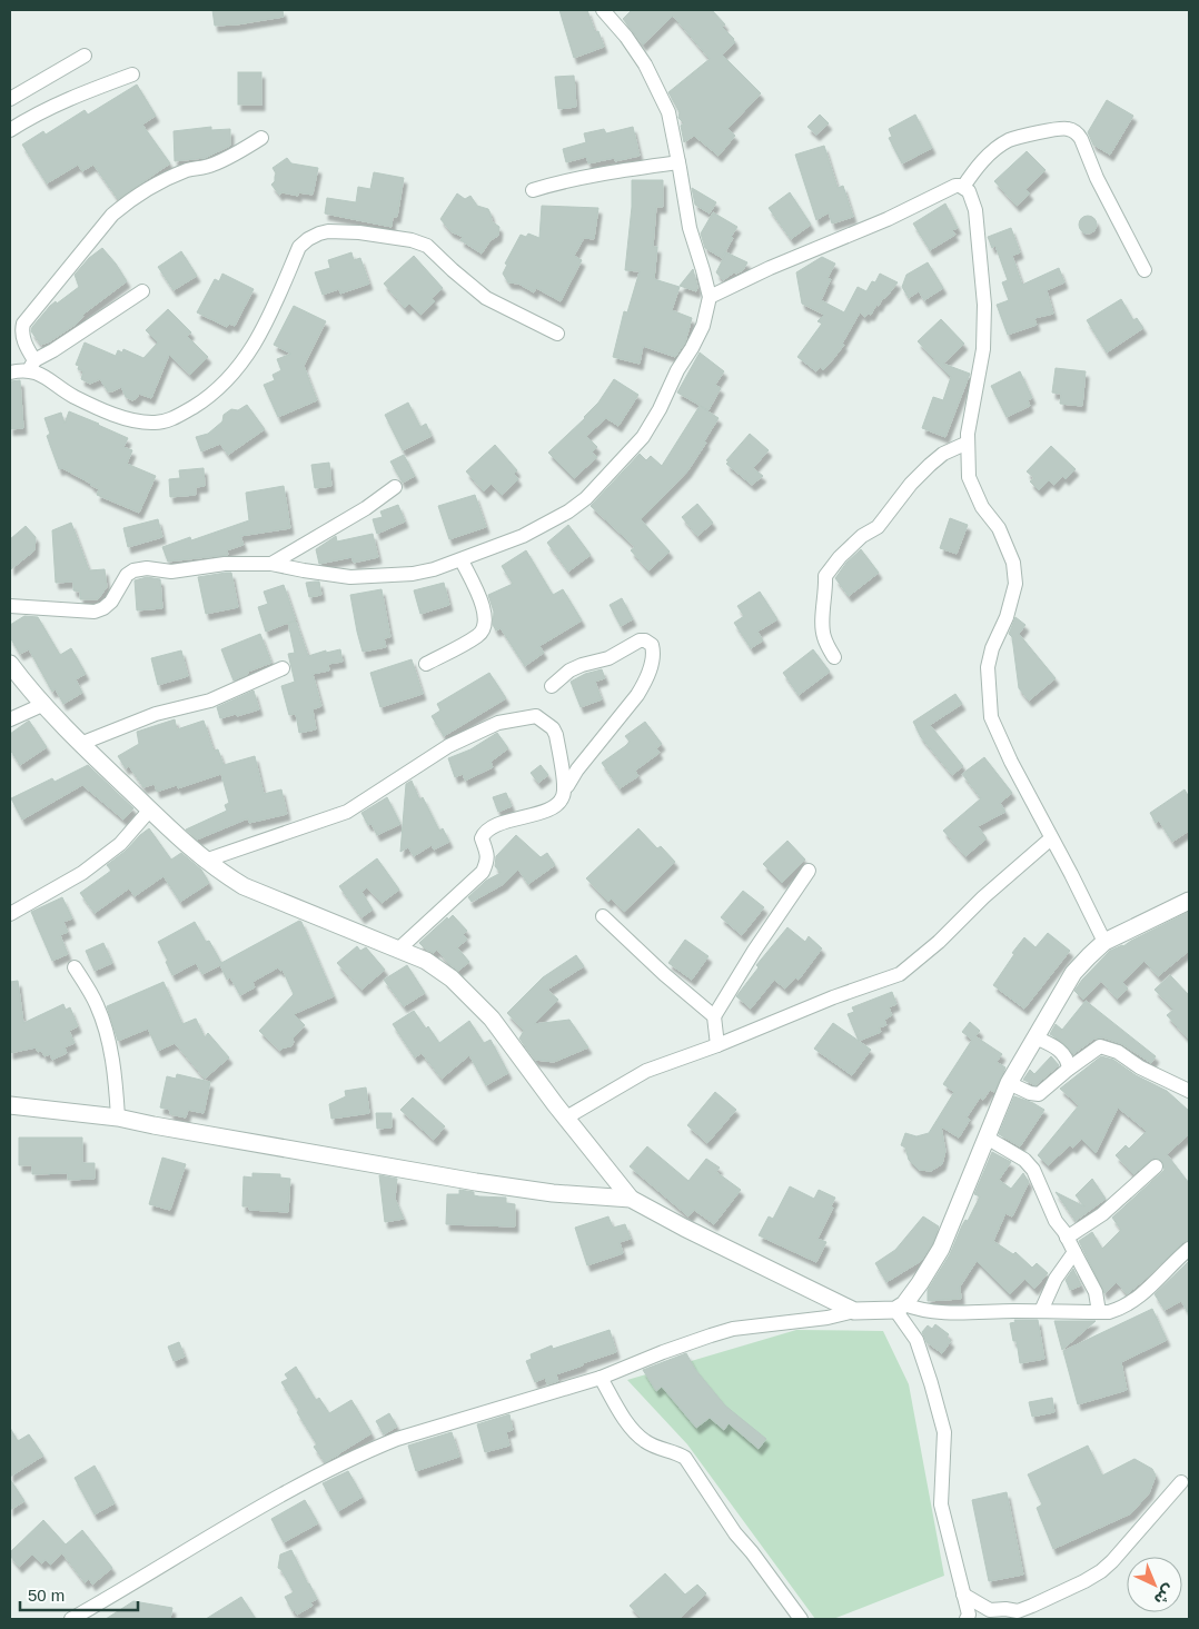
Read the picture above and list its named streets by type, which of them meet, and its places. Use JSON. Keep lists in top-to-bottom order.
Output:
{
  "scale_bar": "50 m",
  "north": "bottom right"
}
